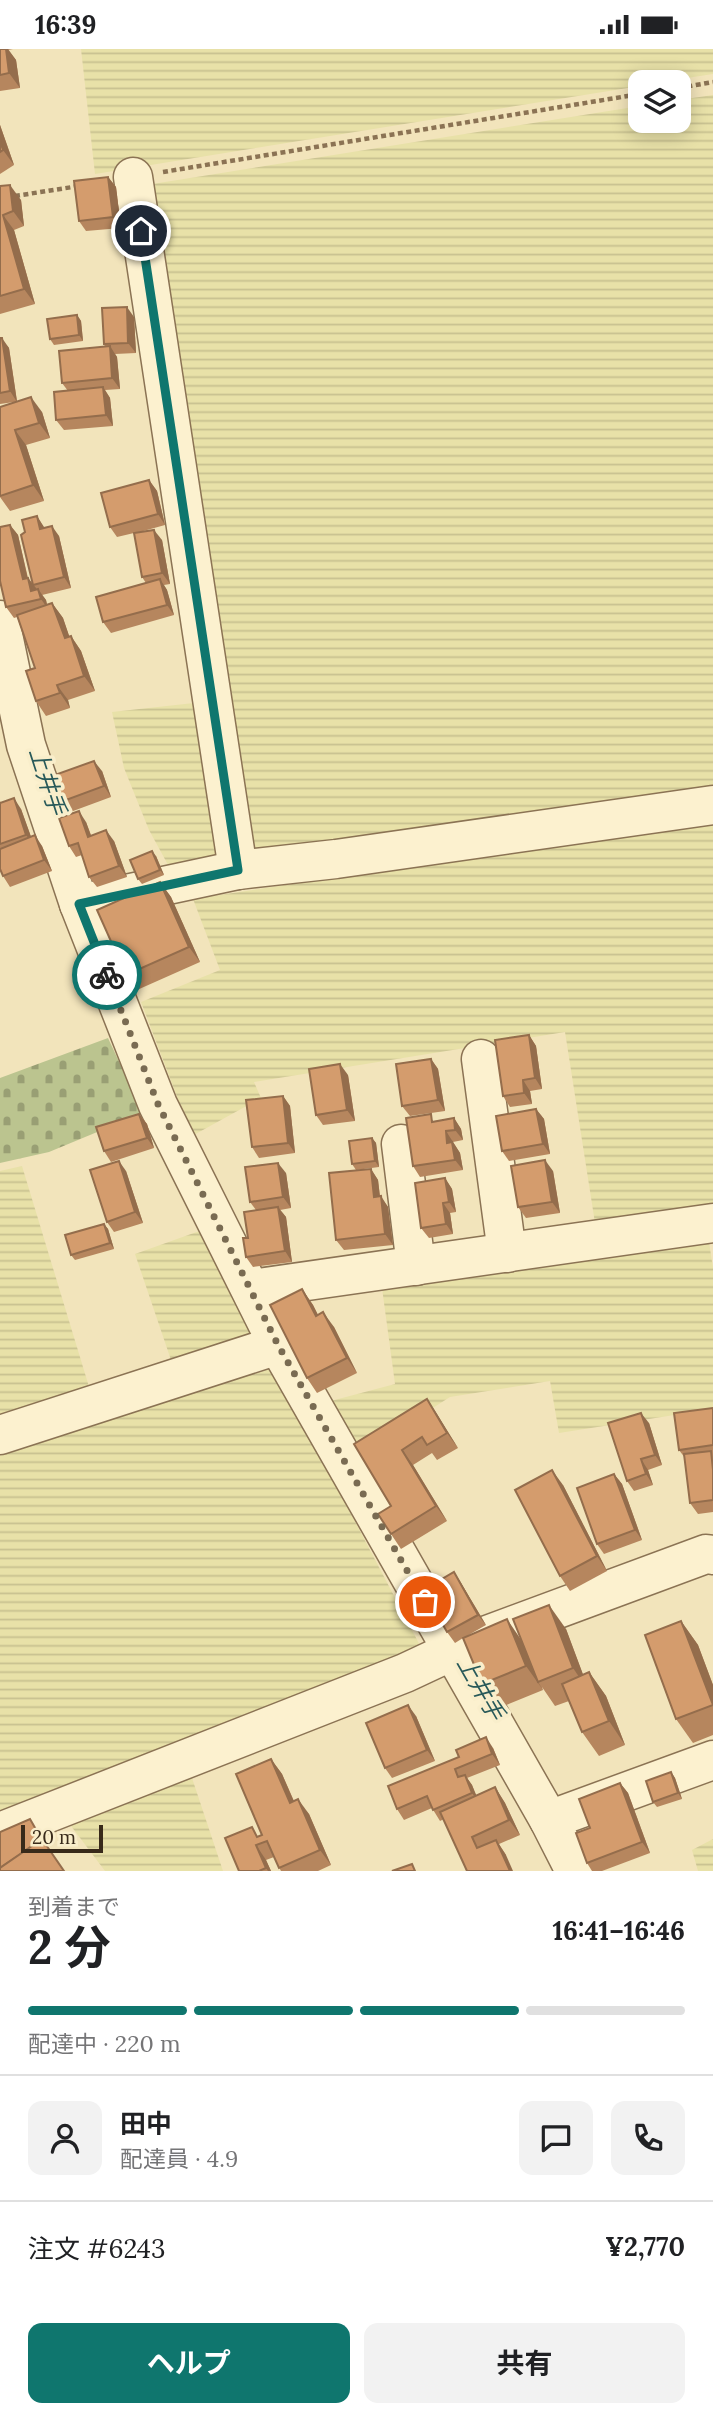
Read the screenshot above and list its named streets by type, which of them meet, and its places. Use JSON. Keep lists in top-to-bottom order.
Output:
{
  "water": ["上井手"],
  "scale_bar": "20 m",
  "page": {
    "status": "16:39",
    "scale": "20 m",
    "heading": ["2 分", "到着まで", "16:41–16:46"],
    "panel": [
      "田中",
      "配達員 · 4.9",
      "注文 #6243",
      "¥2,770"
    ],
    "bar": "配達中 · 220 m",
    "buttons": ["ヘルプ", "共有"]
  }
}
